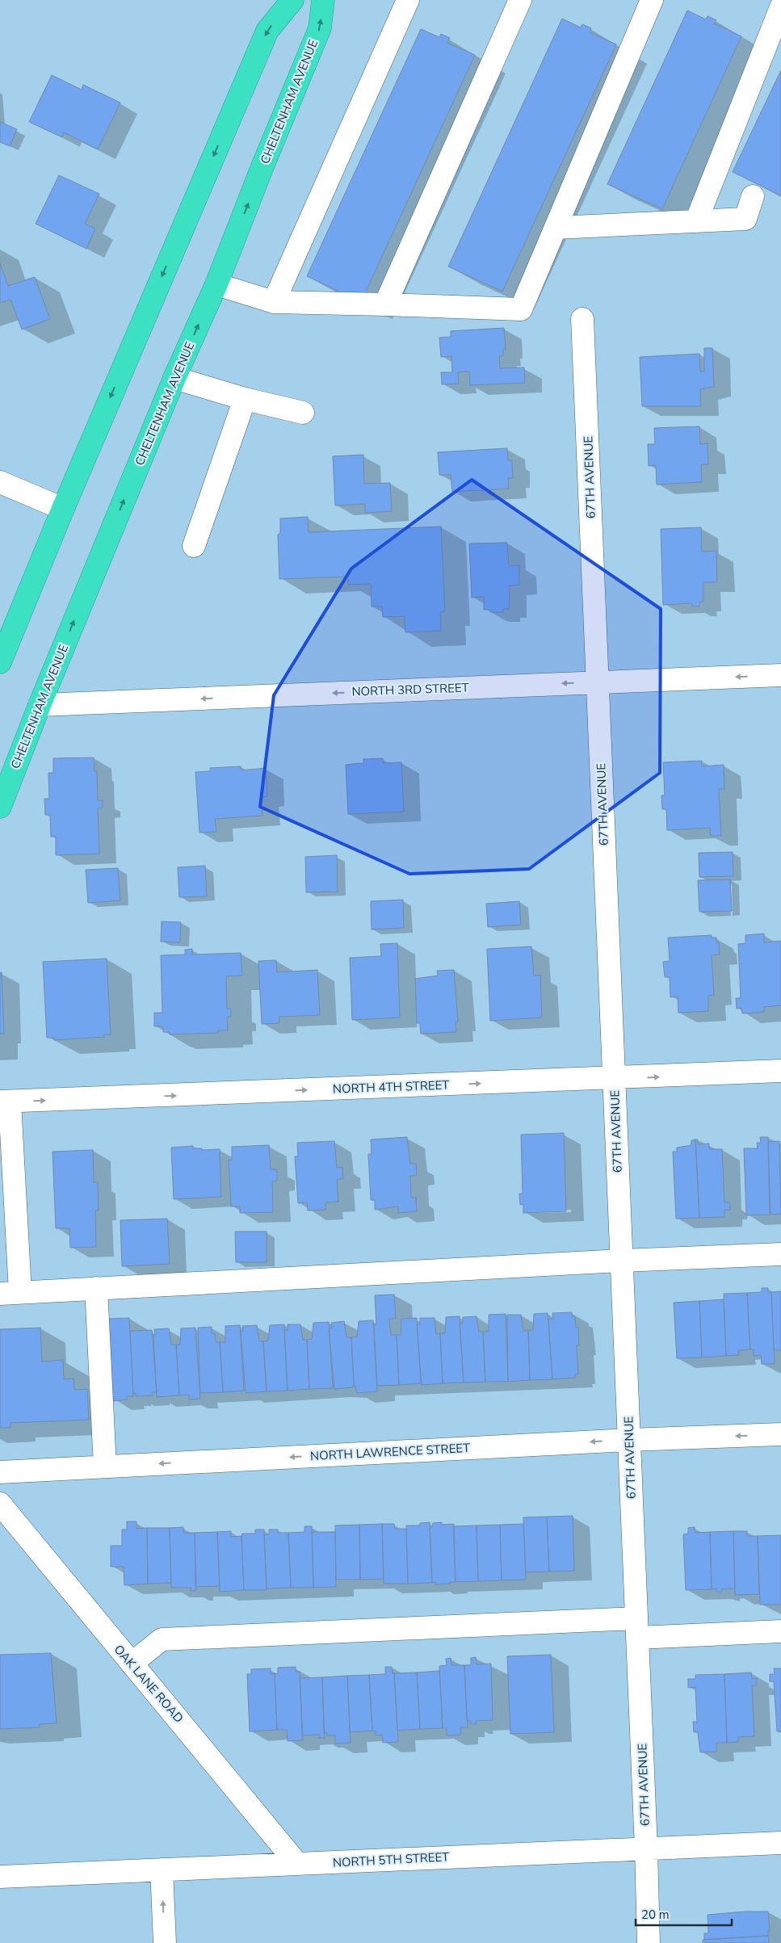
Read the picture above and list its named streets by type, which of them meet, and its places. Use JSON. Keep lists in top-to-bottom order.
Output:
{
  "streets": {
    "highway": ["CHELTENHAM AVENUE"],
    "street": [
      "67TH AVENUE",
      "NORTH 3RD STREET",
      "NORTH 4TH STREET",
      "NORTH LAWRENCE STREET",
      "OAK LANE ROAD",
      "NORTH 5TH STREET"
    ]
  },
  "crossings": [
    ["CHELTENHAM AVENUE", "NORTH 3RD STREET"],
    ["67TH AVENUE", "NORTH 3RD STREET"],
    ["67TH AVENUE", "NORTH 4TH STREET"],
    ["67TH AVENUE", "NORTH LAWRENCE STREET"],
    ["67TH AVENUE", "NORTH 5TH STREET"],
    ["OAK LANE ROAD", "NORTH 5TH STREET"]
  ],
  "one_way": ["NORTH 3RD STREET"],
  "scale_bar": "20 m"
}
